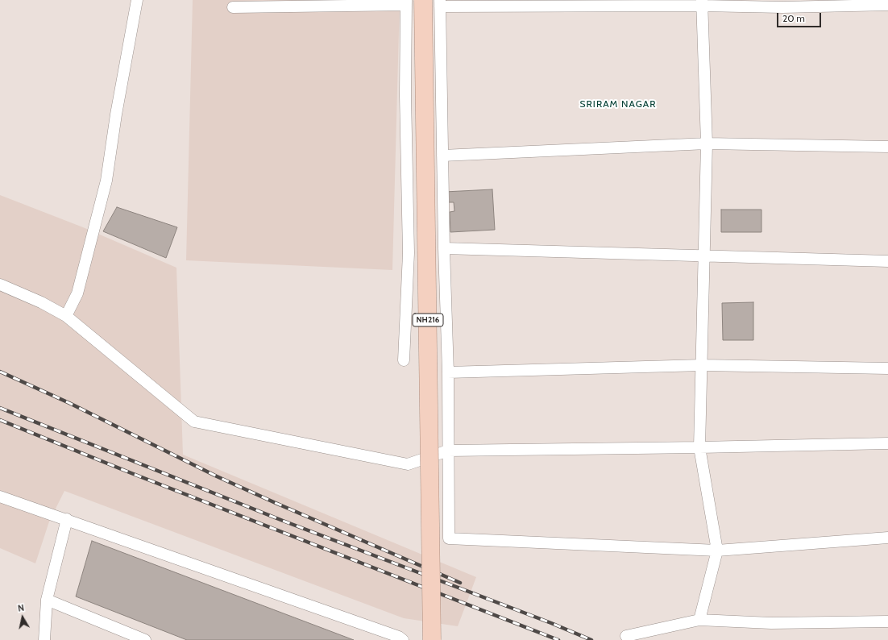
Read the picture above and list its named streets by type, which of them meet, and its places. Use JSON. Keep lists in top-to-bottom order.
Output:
{
  "streets": {
    "highway": ["NH216"]
  },
  "districts": ["SRIRAM NAGAR"],
  "scale_bar": "20 m",
  "north": "top"
}
